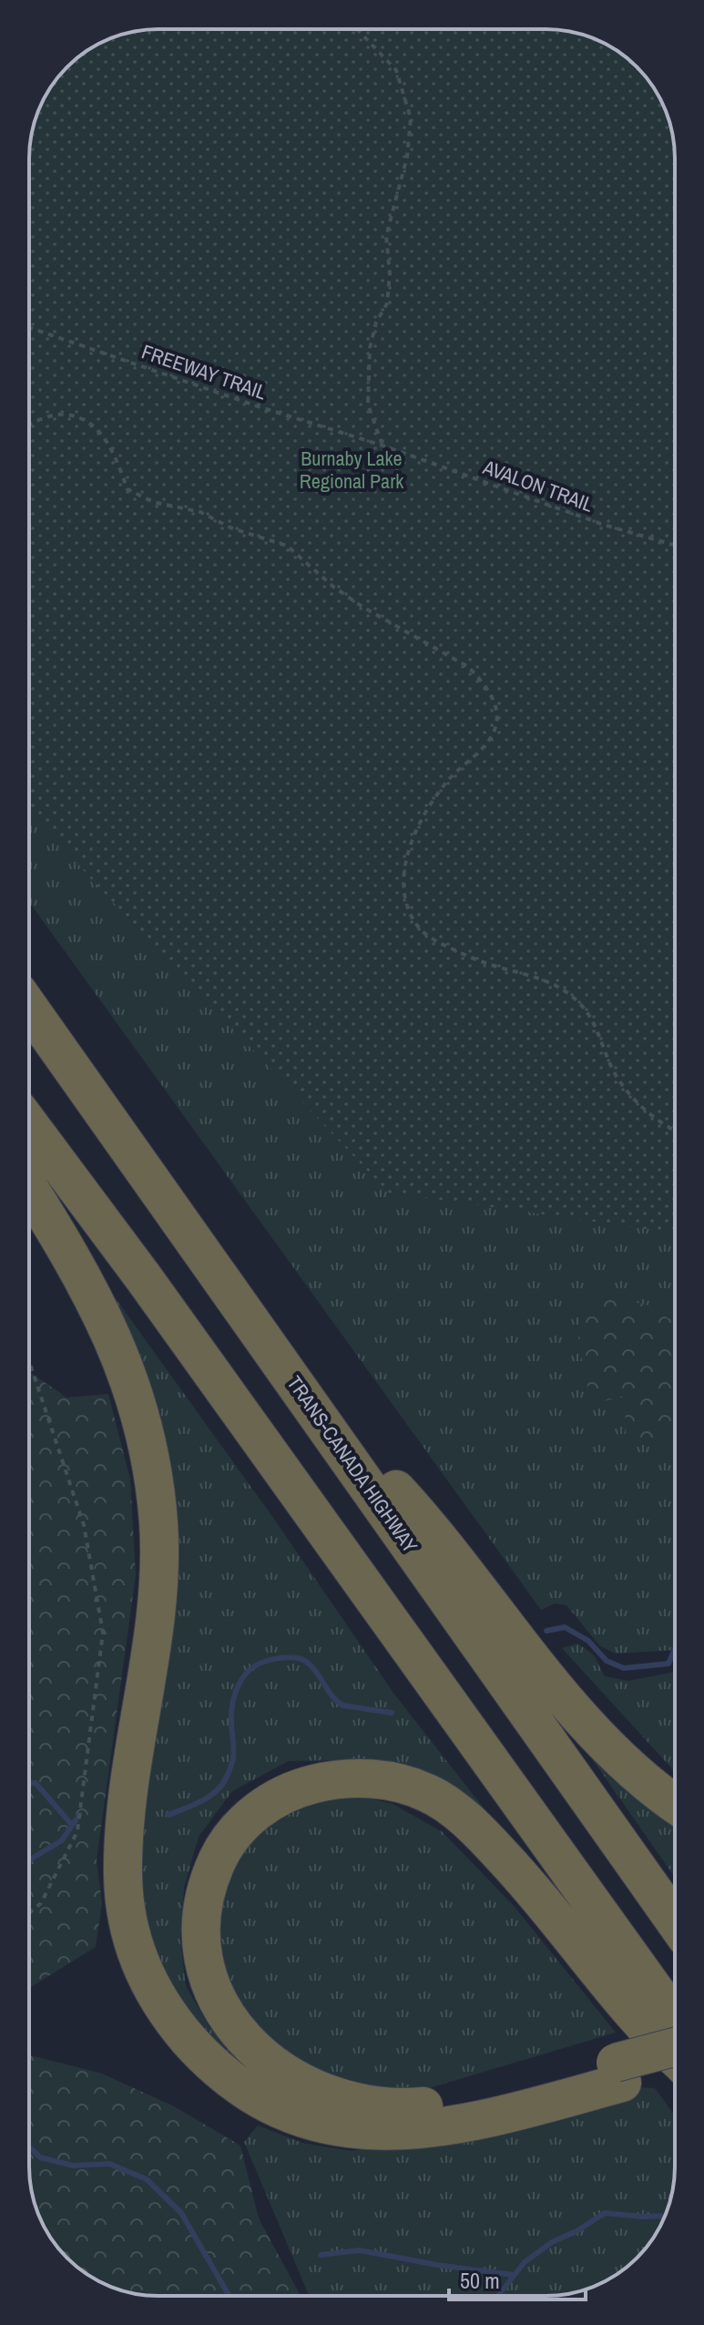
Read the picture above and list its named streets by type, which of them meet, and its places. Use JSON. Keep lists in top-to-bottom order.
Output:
{
  "streets": {
    "highway": ["TRANS-CANADA HIGHWAY"],
    "path": ["FREEWAY TRAIL", "AVALON TRAIL"]
  },
  "crossings": [
    ["FREEWAY TRAIL", "AVALON TRAIL"]
  ],
  "parks": ["Burnaby Lake Regional Park"],
  "scale_bar": "50 m"
}
